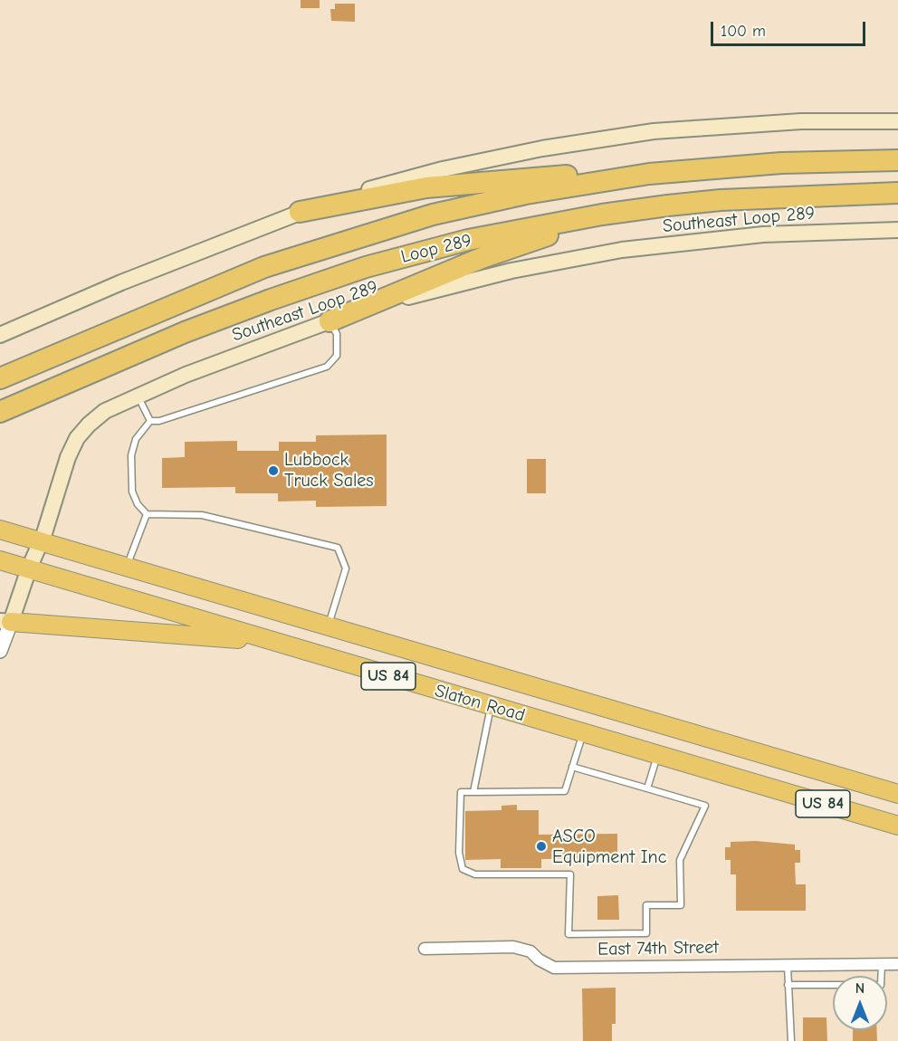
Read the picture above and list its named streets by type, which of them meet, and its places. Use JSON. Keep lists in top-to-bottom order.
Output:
{
  "streets": {
    "highway": ["Loop 289", "US 84", "Slaton Road"],
    "main road": ["Southeast Loop 289"],
    "street": ["East 74th Street"]
  },
  "crossings": [
    ["Southeast Loop 289", "Slaton Road"]
  ],
  "places": ["Lubbock Truck Sales", "ASCO Equipment Inc"],
  "scale_bar": "100 m",
  "north": "top"
}
